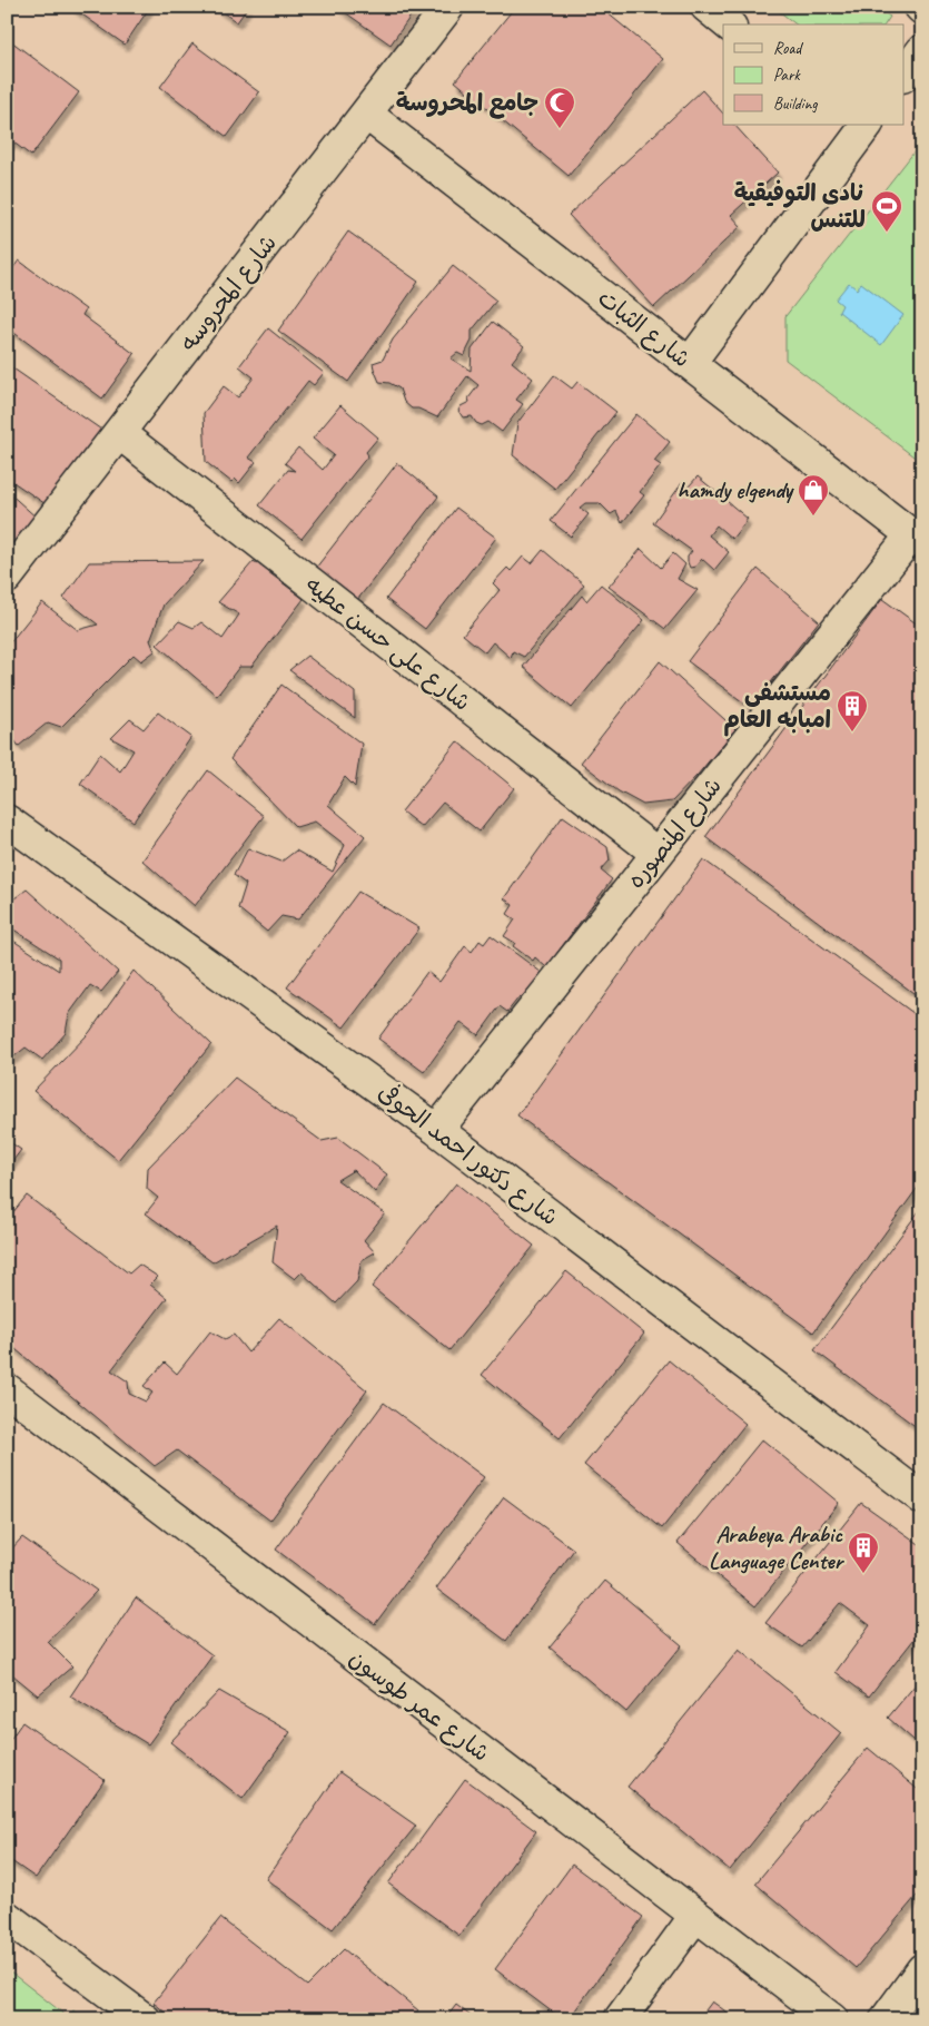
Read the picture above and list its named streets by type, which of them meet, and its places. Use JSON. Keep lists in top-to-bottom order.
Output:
{
  "streets": {
    "street": [
      "شارع المحروسه",
      "شارع الثبات",
      "شارع على حسن عطيه",
      "شارع المنصوره",
      "شارع دكتور احمد الحوفى",
      "شارع عمر طوسون"
    ]
  },
  "crossings": [
    ["شارع المحروسه", "شارع الثبات"],
    ["شارع المحروسه", "شارع على حسن عطيه"],
    ["شارع الثبات", "شارع المنصوره"],
    ["شارع على حسن عطيه", "شارع المنصوره"],
    ["شارع المنصوره", "شارع دكتور احمد الحوفى"]
  ],
  "places": {
    "mosque": ["جامع المحروسة"],
    "sports": ["نادى التوفيقية للتنس"],
    "shop": ["hamdy elgendy"],
    "building": ["مستشفى امبابه العام", "Arabeya Arabic Language Center"]
  },
  "legend": ["Road", "Park", "Building"]
}
